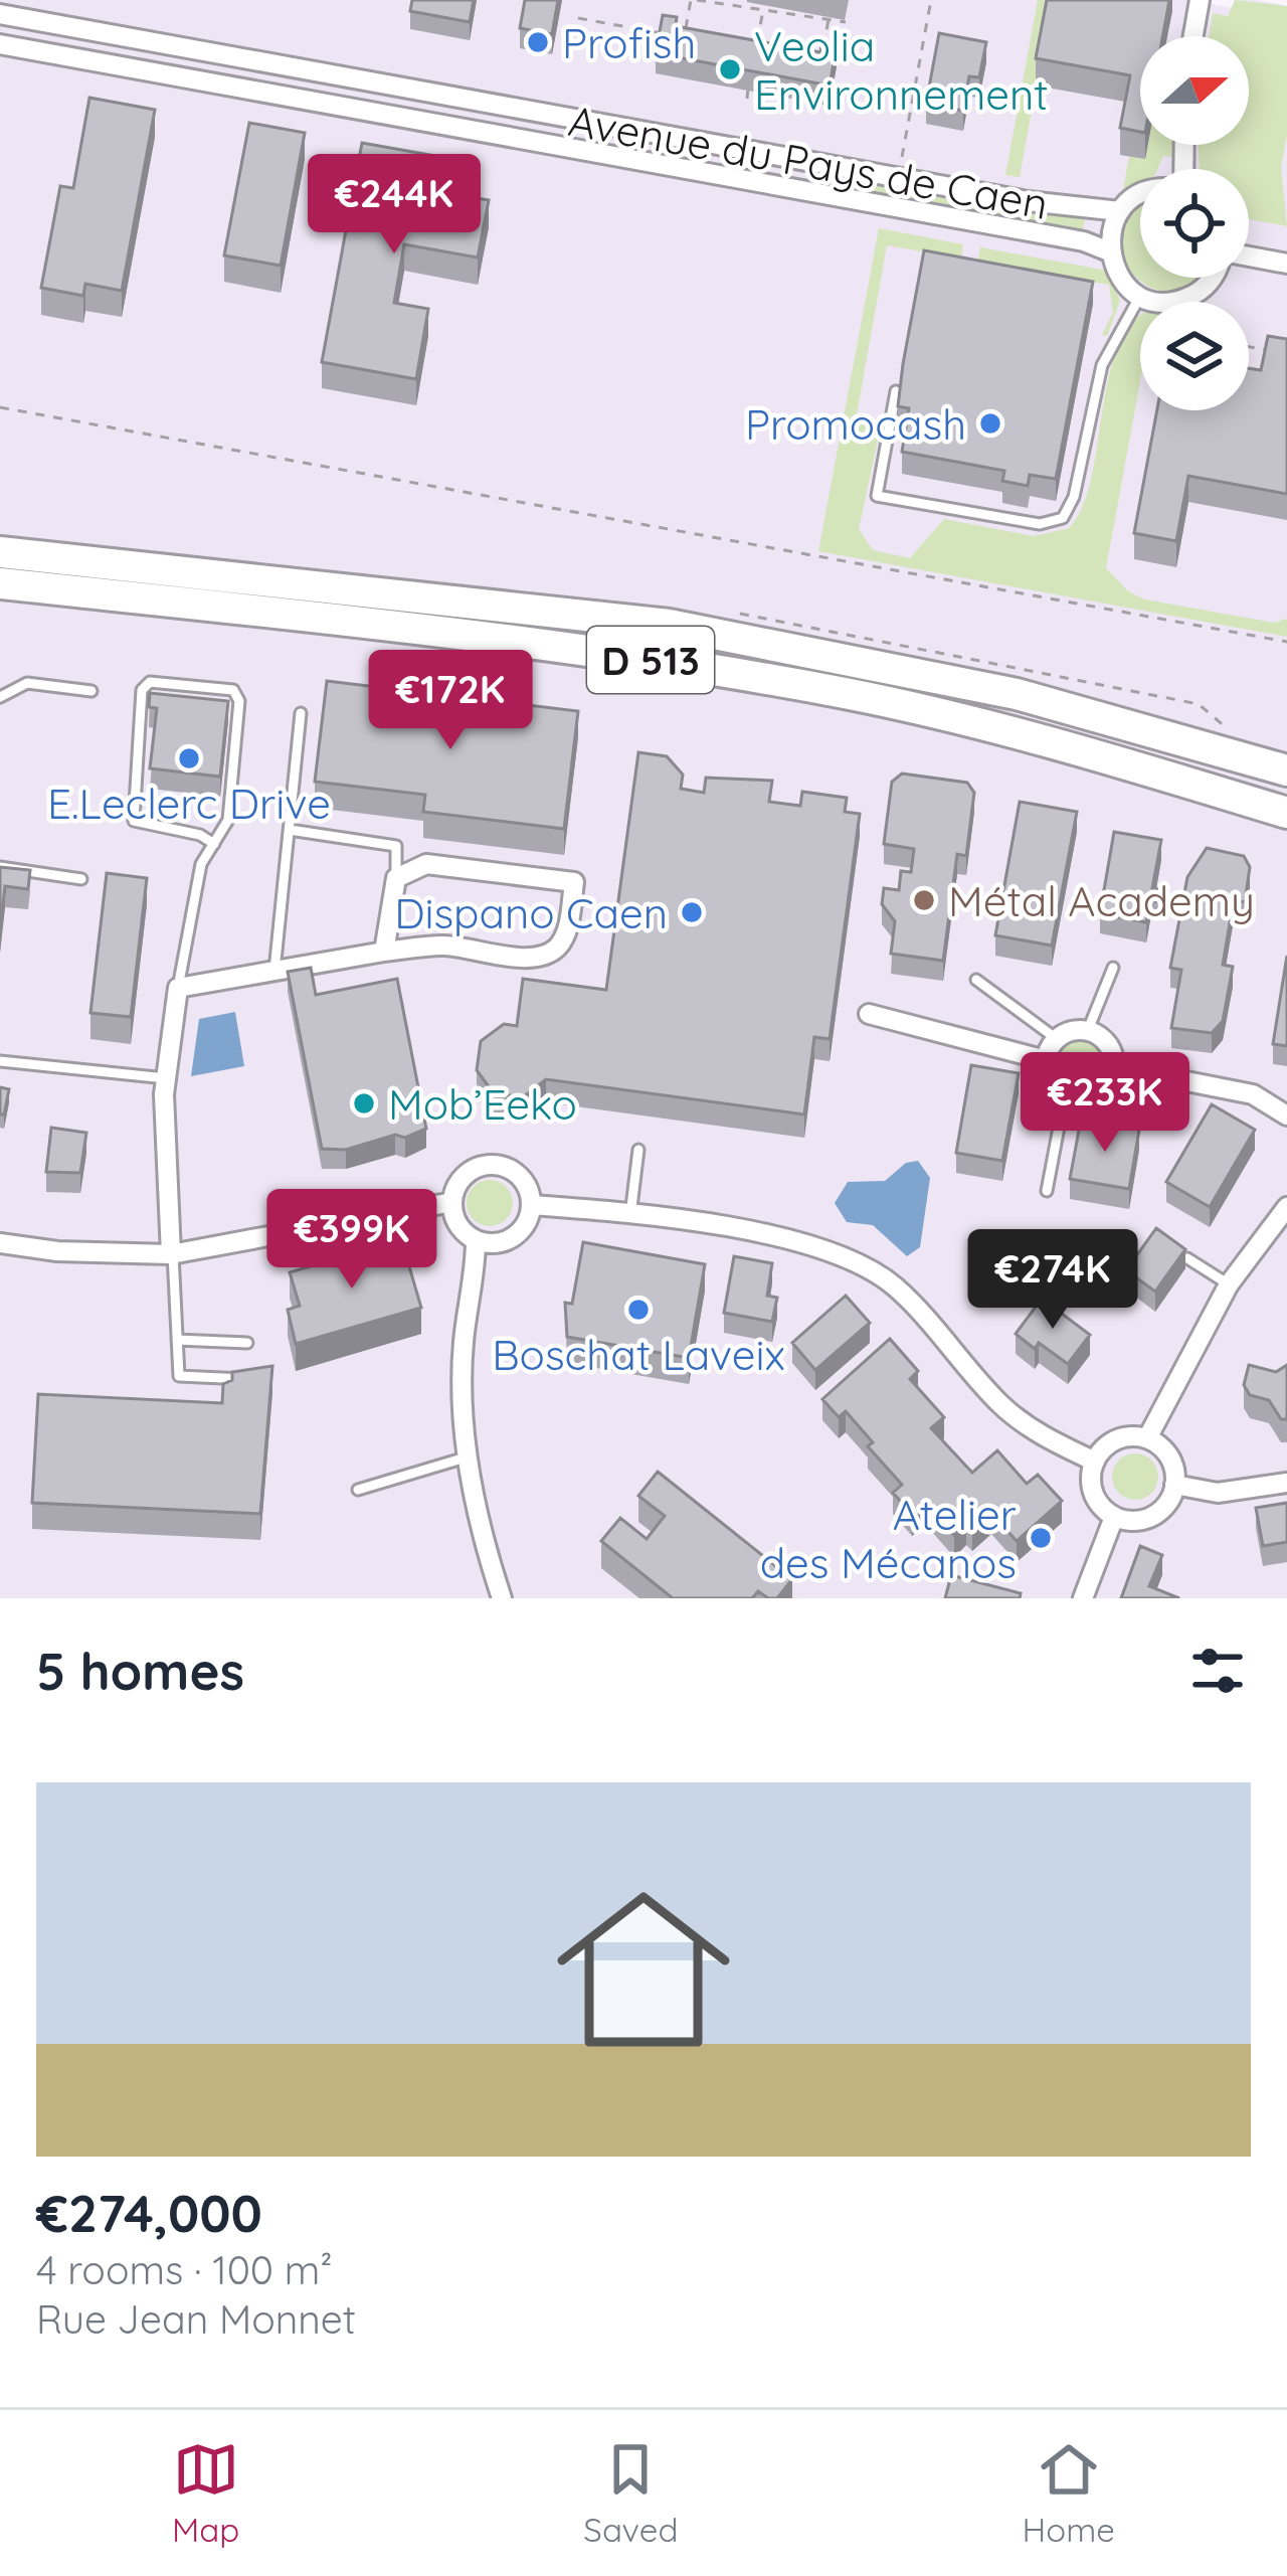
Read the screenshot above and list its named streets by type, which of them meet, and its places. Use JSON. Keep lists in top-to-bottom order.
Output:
{
  "streets": {
    "main road": ["D 513"],
    "street": ["Avenue du Pays de Caen"]
  },
  "places": [
    "Profish",
    "Veolia Environnement",
    "Promocash",
    "E.Leclerc Drive",
    "Métal Academy",
    "Dispano Caen",
    "Mob’Eeko",
    "Boschat Laveix",
    "Atelier des Mécanos"
  ],
  "north": "right",
  "page": {
    "price": [
      "€244K",
      "€172K",
      "€233K",
      "€399K",
      "€274K"
    ],
    "heading": "5 homes",
    "list": [
      {
        "name": "€274,000",
        "note": "4 rooms · 100 m² · Rue Jean Monnet"
      }
    ],
    "tabs": ["Map", "Saved", "Home"]
  }
}
